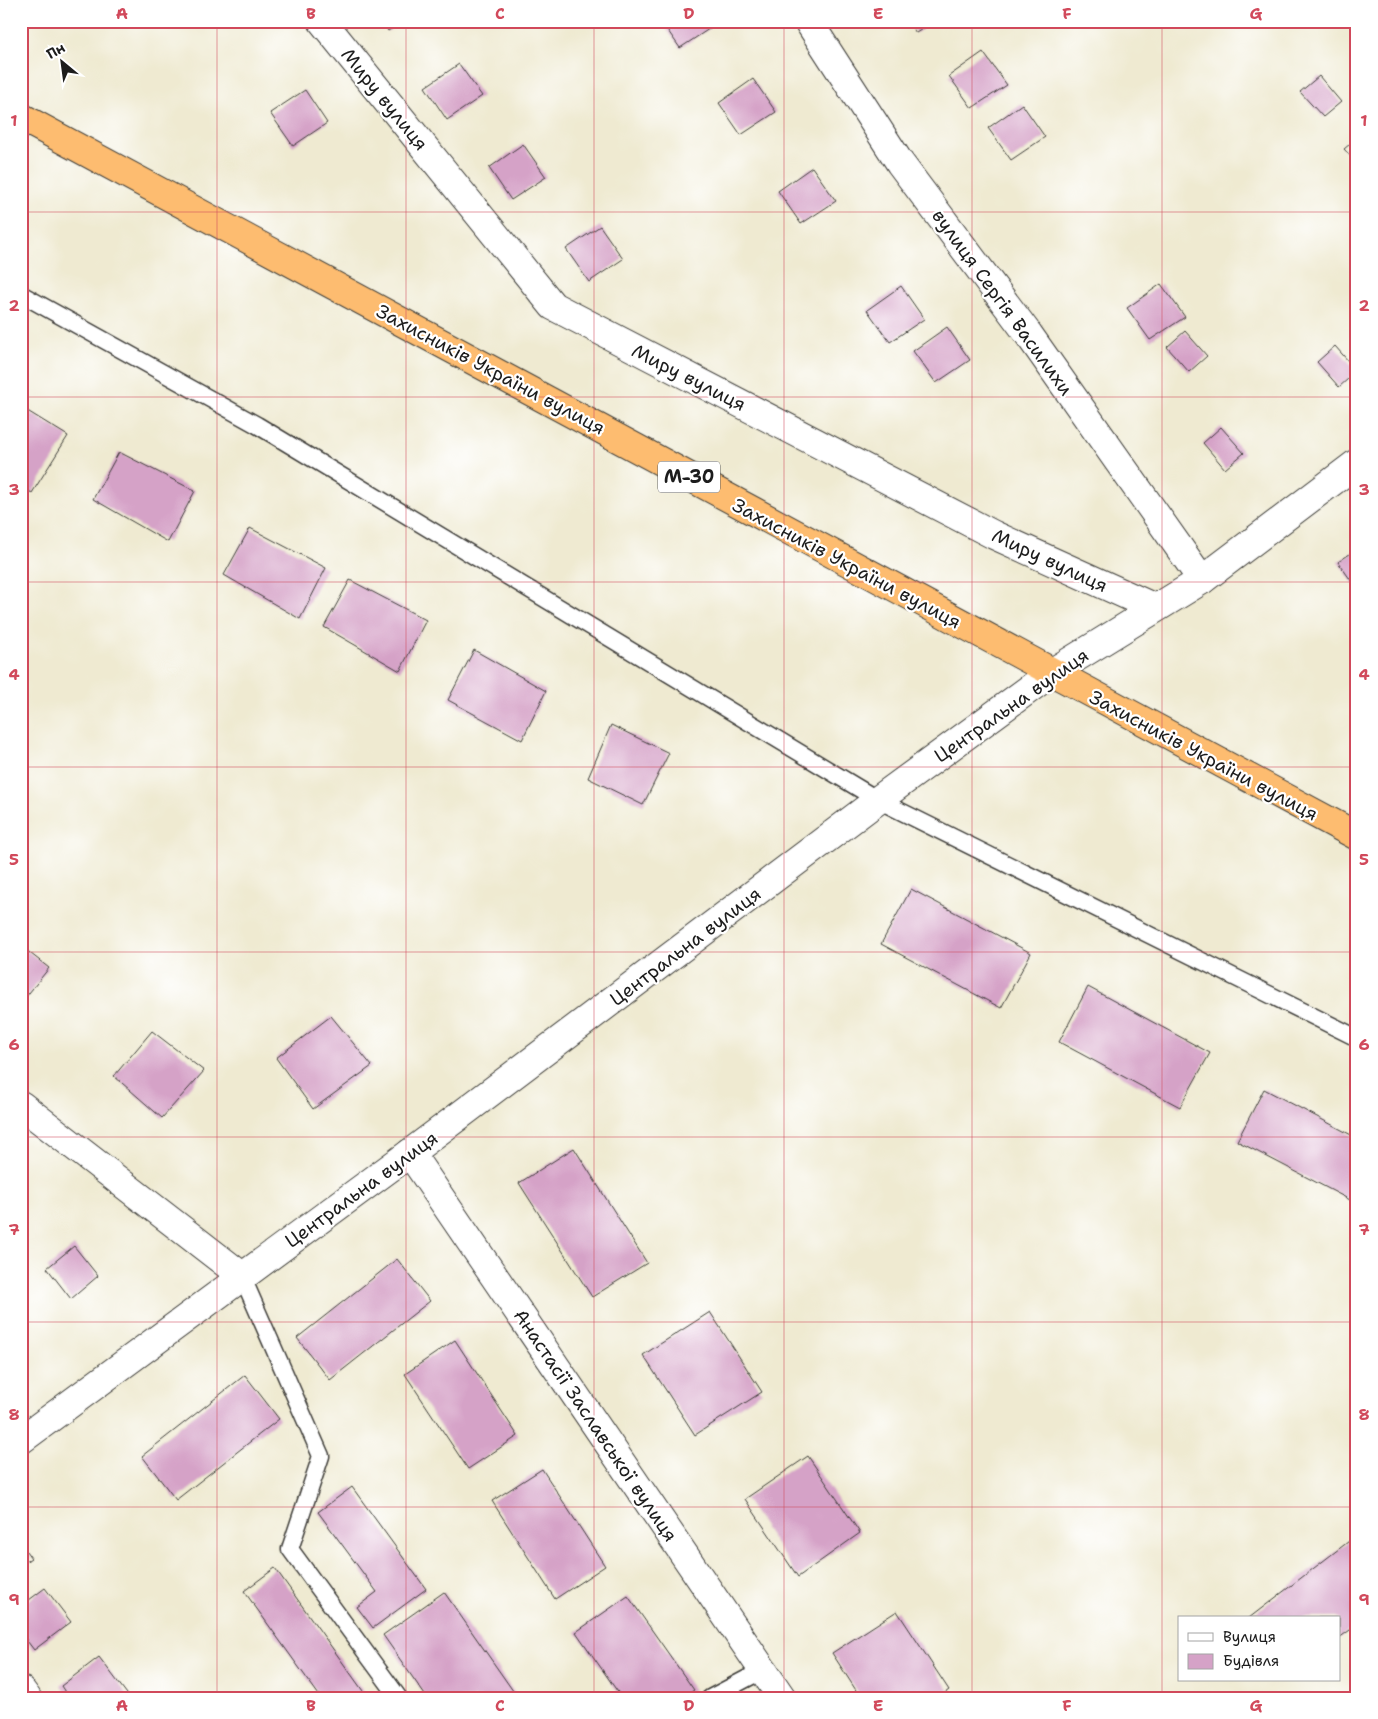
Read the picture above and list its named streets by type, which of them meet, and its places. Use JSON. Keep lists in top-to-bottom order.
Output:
{
  "streets": {
    "highway": ["Захисників України вулиця", "М-30"],
    "street": [
      "Миру вулиця",
      "вулиця Сергія Василихи",
      "Центральна вулиця",
      "Анастасії Заславської вулиця"
    ]
  },
  "crossings": [
    ["Миру вулиця", "Центральна вулиця"],
    ["вулиця Сергія Василихи", "Центральна вулиця"],
    ["Захисників України вулиця", "Центральна вулиця"],
    ["Центральна вулиця", "Анастасії Заславської вулиця"]
  ],
  "legend": ["Вулиця", "Будівля"],
  "north": "top left",
  "grid": {
    "columns": [
      "A",
      "B",
      "C",
      "D",
      "E",
      "F",
      "G"
    ],
    "rows": [
      "1",
      "2",
      "3",
      "4",
      "5",
      "6",
      "7",
      "8",
      "9"
    ]
  }
}
